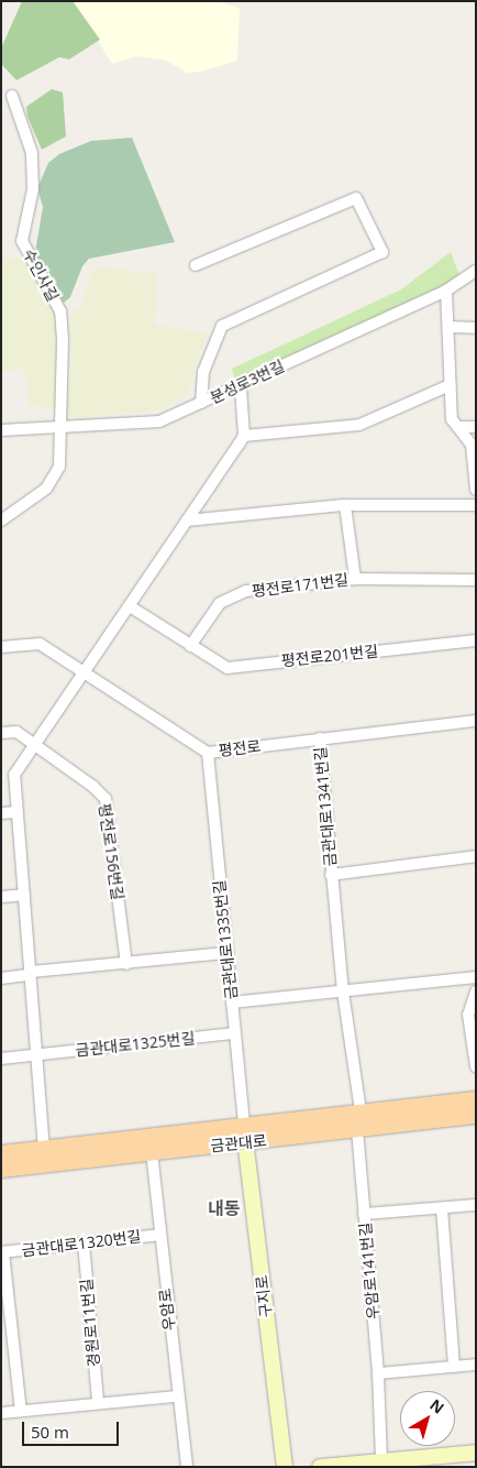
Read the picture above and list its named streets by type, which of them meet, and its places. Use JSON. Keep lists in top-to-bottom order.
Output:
{
  "streets": {
    "main road": ["금관대로", "구지로"],
    "street": [
      "수인사길",
      "분성로3번길",
      "평전로171번길",
      "평전로201번길",
      "평전로",
      "금관대로1341번길",
      "평전로156번길",
      "금관대로1335번길",
      "금관대로1325번길",
      "금관대로1320번길",
      "우암로141번길",
      "우암로",
      "경원로11번길"
    ]
  },
  "crossings": [
    ["수인사길", "분성로3번길"],
    ["평전로171번길", "평전로201번길"],
    ["평전로", "금관대로1341번길"],
    ["평전로", "금관대로1335번길"],
    ["금관대로1341번길", "금관대로"],
    ["금관대로1335번길", "금관대로1325번길"],
    ["금관대로1335번길", "금관대로"],
    ["금관대로1335번길", "구지로"],
    ["금관대로", "구지로"],
    ["금관대로", "우암로"],
    ["금관대로1320번길", "우암로"],
    ["금관대로1320번길", "경원로11번길"]
  ],
  "districts": ["내동"],
  "scale_bar": "50 m",
  "north": "top right"
}
